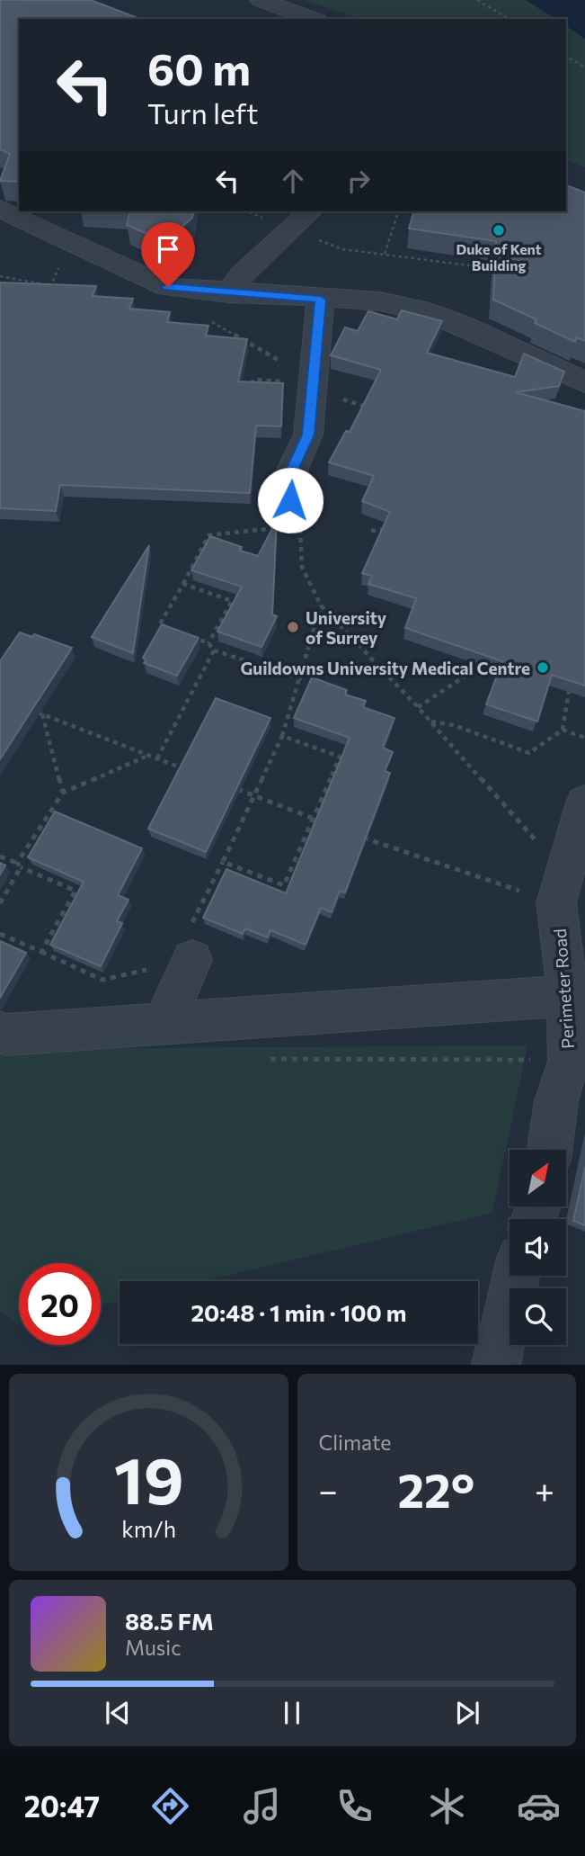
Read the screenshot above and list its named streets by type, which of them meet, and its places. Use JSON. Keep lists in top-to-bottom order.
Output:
{
  "streets": {
    "street": ["Perimeter Road"]
  },
  "places": ["Duke of Kent Building", "University of Surrey", "Guildowns University Medical Centre"],
  "north": "top right",
  "page": {
    "turn": ["60 m", "Turn left"],
    "limit": "20",
    "trip": "20:48 · 1 min · 100 m",
    "tile": "Climate",
    "heat": ["−", "22°", "+"],
    "song": ["88.5 FM", "Music"],
    "tabs": "20:47",
    "gauge": ["19", "km/h"]
  }
}
